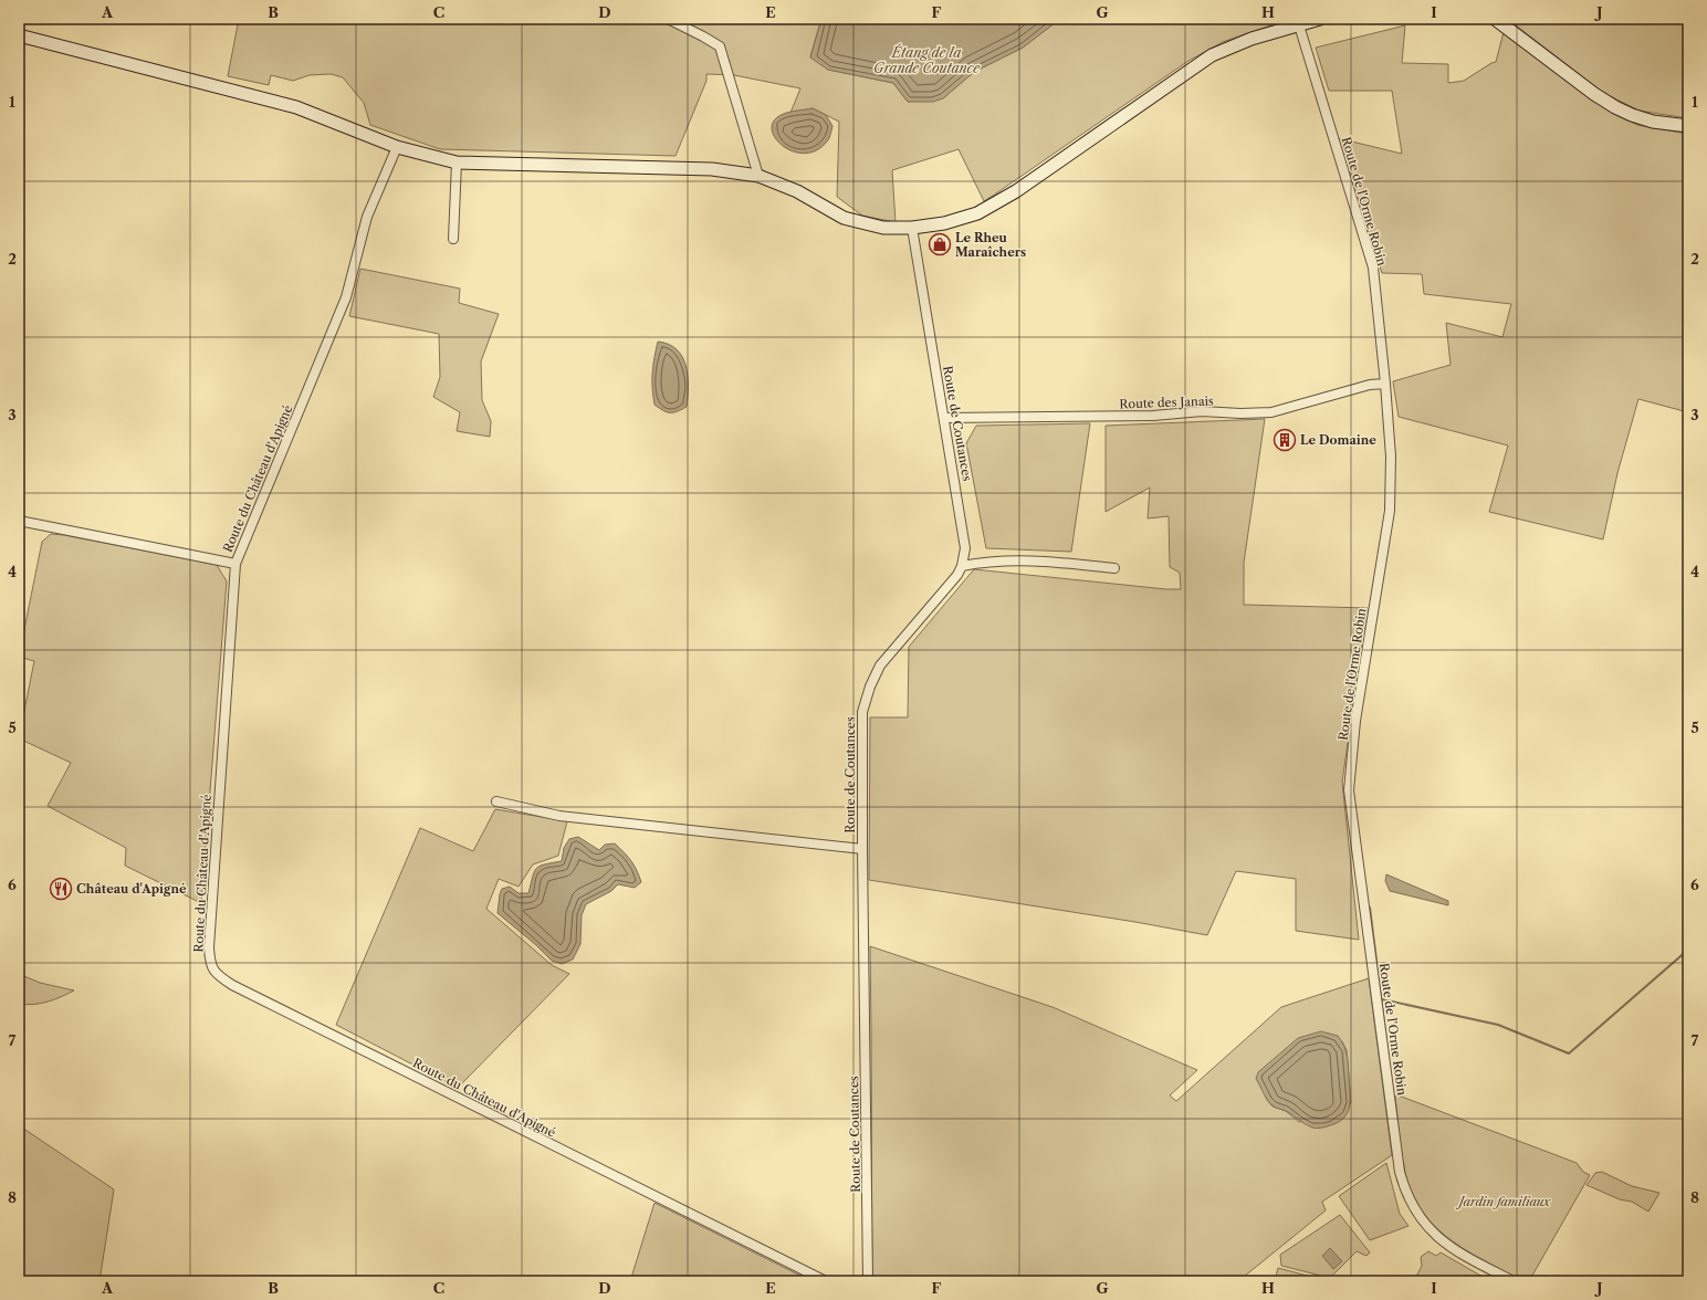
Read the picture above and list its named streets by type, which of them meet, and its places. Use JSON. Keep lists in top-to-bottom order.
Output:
{
  "streets": {
    "street": [
      "Route de l'Orme Robin",
      "Route des Janais",
      "Route de Coutances",
      "Route du Château d'Apigné"
    ]
  },
  "crossings": [
    ["Route de l'Orme Robin", "Route des Janais"],
    ["Route des Janais", "Route de Coutances"]
  ],
  "water": ["Étang de la Grande Coutance"],
  "parks": ["Jardin familiaux"],
  "places": {
    "shop": ["Le Rheu Maraîchers"],
    "building": ["Le Domaine"],
    "restaurant": ["Château d'Apigné"]
  },
  "grid": {
    "columns": [
      "A",
      "B",
      "C",
      "D",
      "E",
      "F",
      "G",
      "H",
      "I",
      "J"
    ],
    "rows": [
      "1",
      "2",
      "3",
      "4",
      "5",
      "6",
      "7",
      "8"
    ]
  }
}
